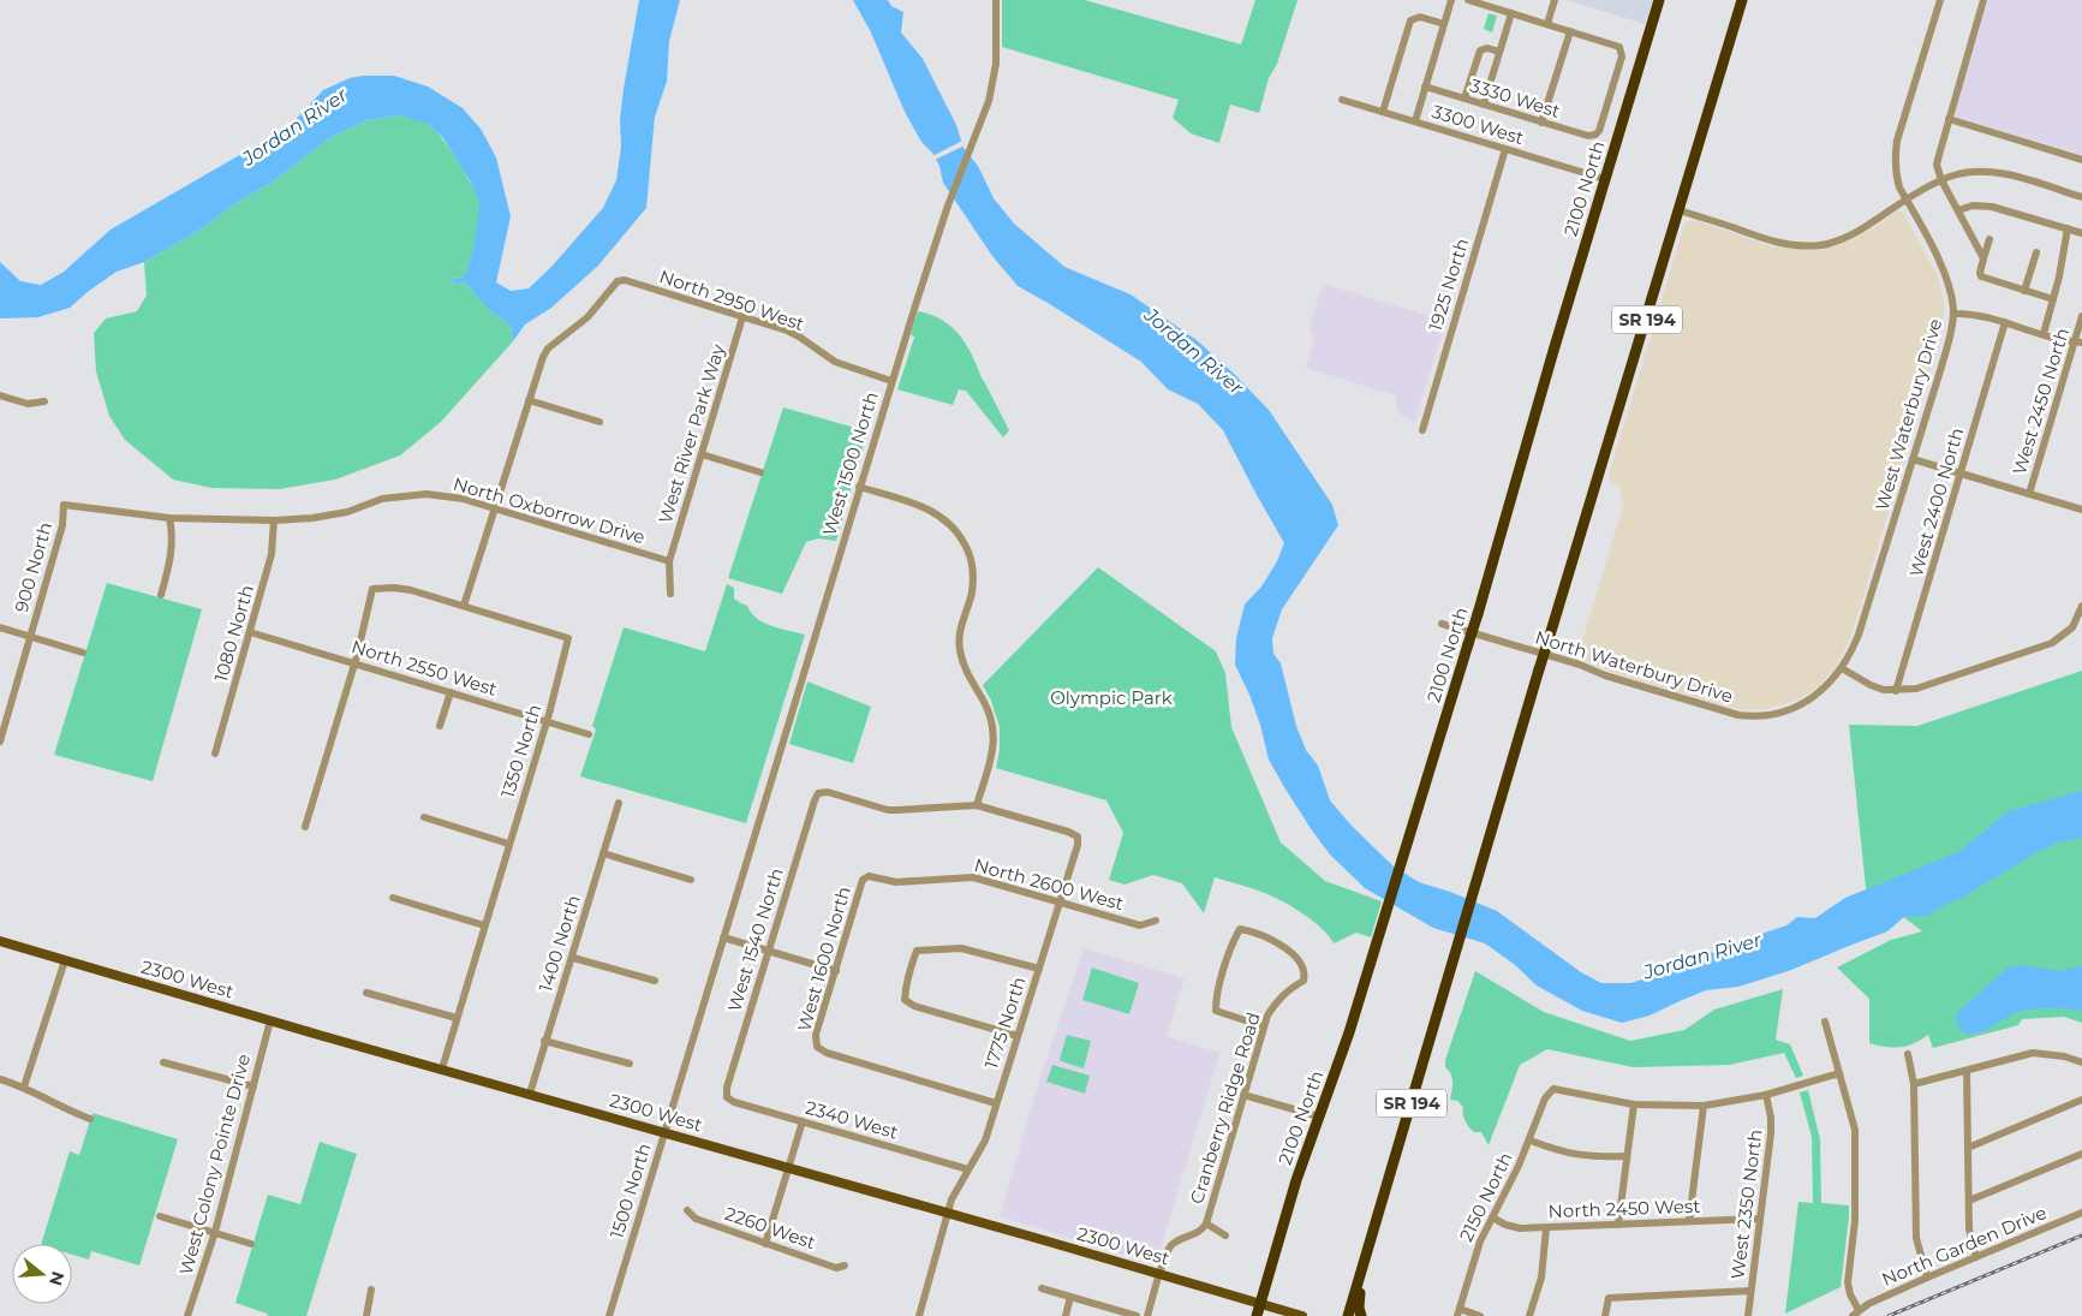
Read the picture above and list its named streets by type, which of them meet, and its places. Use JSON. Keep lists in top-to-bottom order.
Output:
{
  "streets": {
    "highway": ["2100 North", "SR 194"],
    "main road": ["2300 West"],
    "street": [
      "3330 West",
      "3300 West",
      "1925 North",
      "North 2950 West",
      "West 2450 North",
      "West Waterbury Drive",
      "West River Park Way",
      "West 1500 North",
      "West 2400 North",
      "North Oxborrow Drive",
      "900 North",
      "1080 North",
      "North Waterbury Drive",
      "North 2550 West",
      "1350 North",
      "North 2600 West",
      "West 1540 North",
      "1400 North",
      "West 1600 North",
      "1775 North",
      "Cranberry Ridge Road",
      "2340 West",
      "West Colony Pointe Drive",
      "1500 North",
      "2150 North",
      "West 2350 North",
      "North 2450 West",
      "2260 West",
      "North Garden Drive"
    ]
  },
  "crossings": [
    ["3300 West", "2100 North"],
    ["3300 West", "1925 North"],
    ["2100 North", "2300 West"],
    ["North 2950 West", "West River Park Way"],
    ["North 2950 West", "West 1500 North"],
    ["West Waterbury Drive", "North Waterbury Drive"],
    ["West River Park Way", "North Oxborrow Drive"],
    ["West 1500 North", "1500 North"],
    ["North Oxborrow Drive", "900 North"],
    ["North Oxborrow Drive", "1080 North"],
    ["1080 North", "North 2550 West"],
    ["North 2550 West", "1350 North"],
    ["1350 North", "2300 West"],
    ["North 2600 West", "West 1600 North"],
    ["North 2600 West", "1775 North"],
    ["West 1540 North", "1775 North"],
    ["West 1540 North", "2340 West"],
    ["1400 North", "2300 West"],
    ["West 1600 North", "1775 North"],
    ["2300 West", "1775 North"],
    ["2300 West", "Cranberry Ridge Road"],
    ["2300 West", "West Colony Pointe Drive"],
    ["2300 West", "1500 North"],
    ["1775 North", "2340 West"],
    ["2150 North", "North 2450 West"],
    ["West 2350 North", "North 2450 West"]
  ],
  "water": ["Jordan River"],
  "parks": ["Olympic Park"],
  "north": "right"
}
